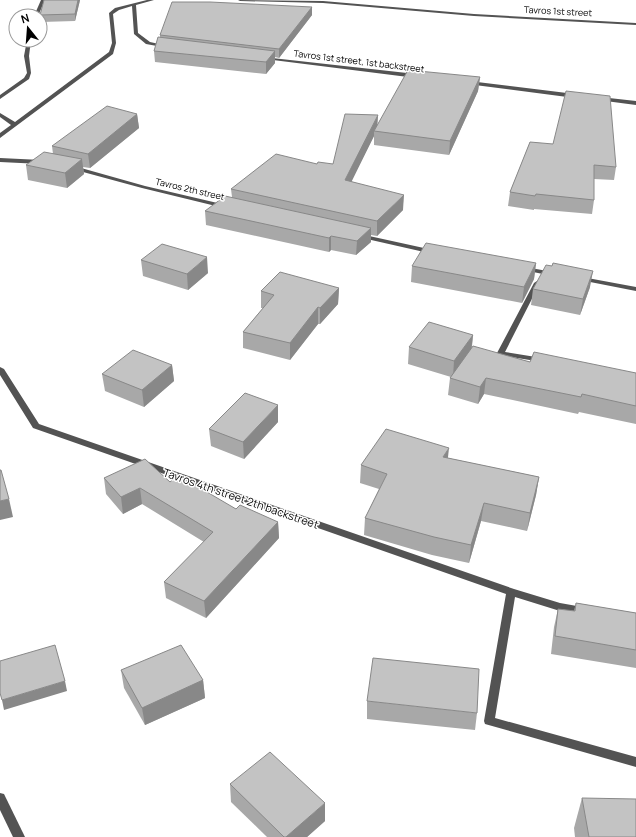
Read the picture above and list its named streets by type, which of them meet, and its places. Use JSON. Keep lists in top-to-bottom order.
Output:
{
  "streets": {
    "street": [
      "Tavros 1st street",
      "Tavros 1st street, 1st backstreet",
      "Tavros 2th street",
      "Tavros 4th street 2th backstreet"
    ]
  },
  "north": "top"
}
